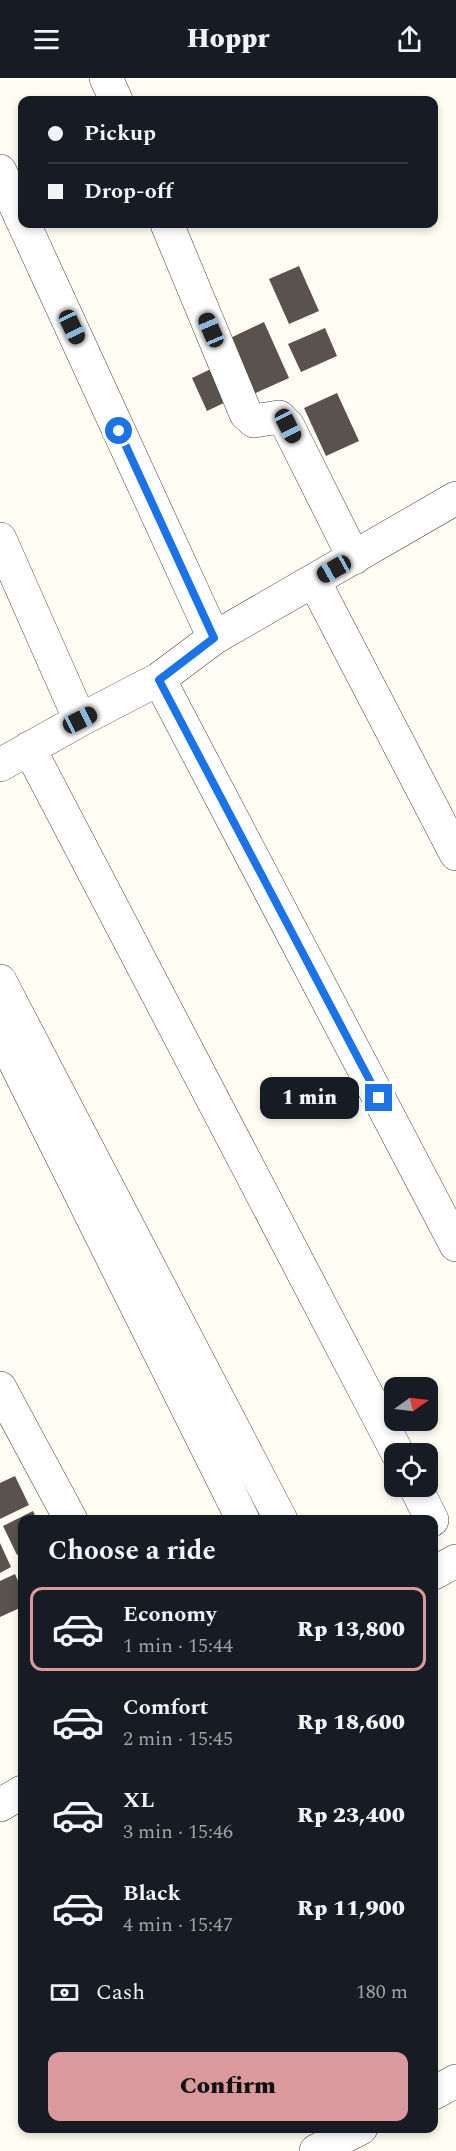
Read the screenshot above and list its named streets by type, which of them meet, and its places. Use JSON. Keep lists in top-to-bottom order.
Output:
{
  "north": "right",
  "page": {
    "header": "Hoppr",
    "banner": ["Pickup", "Drop-off"],
    "bubble": "1 min",
    "heading": "Choose a ride",
    "list": [
      {
        "name": "Economy",
        "note": "1 min · 15:44",
        "value": "Rp 13,800"
      },
      {
        "name": "Comfort",
        "note": "2 min · 15:45",
        "value": "Rp 18,600"
      },
      {
        "name": "XL",
        "note": "3 min · 15:46",
        "value": "Rp 23,400"
      },
      {
        "name": "Black",
        "note": "4 min · 15:47",
        "value": "Rp 11,900"
      }
    ],
    "pay": ["Cash", "180 m"],
    "buttons": "Confirm"
  }
}
